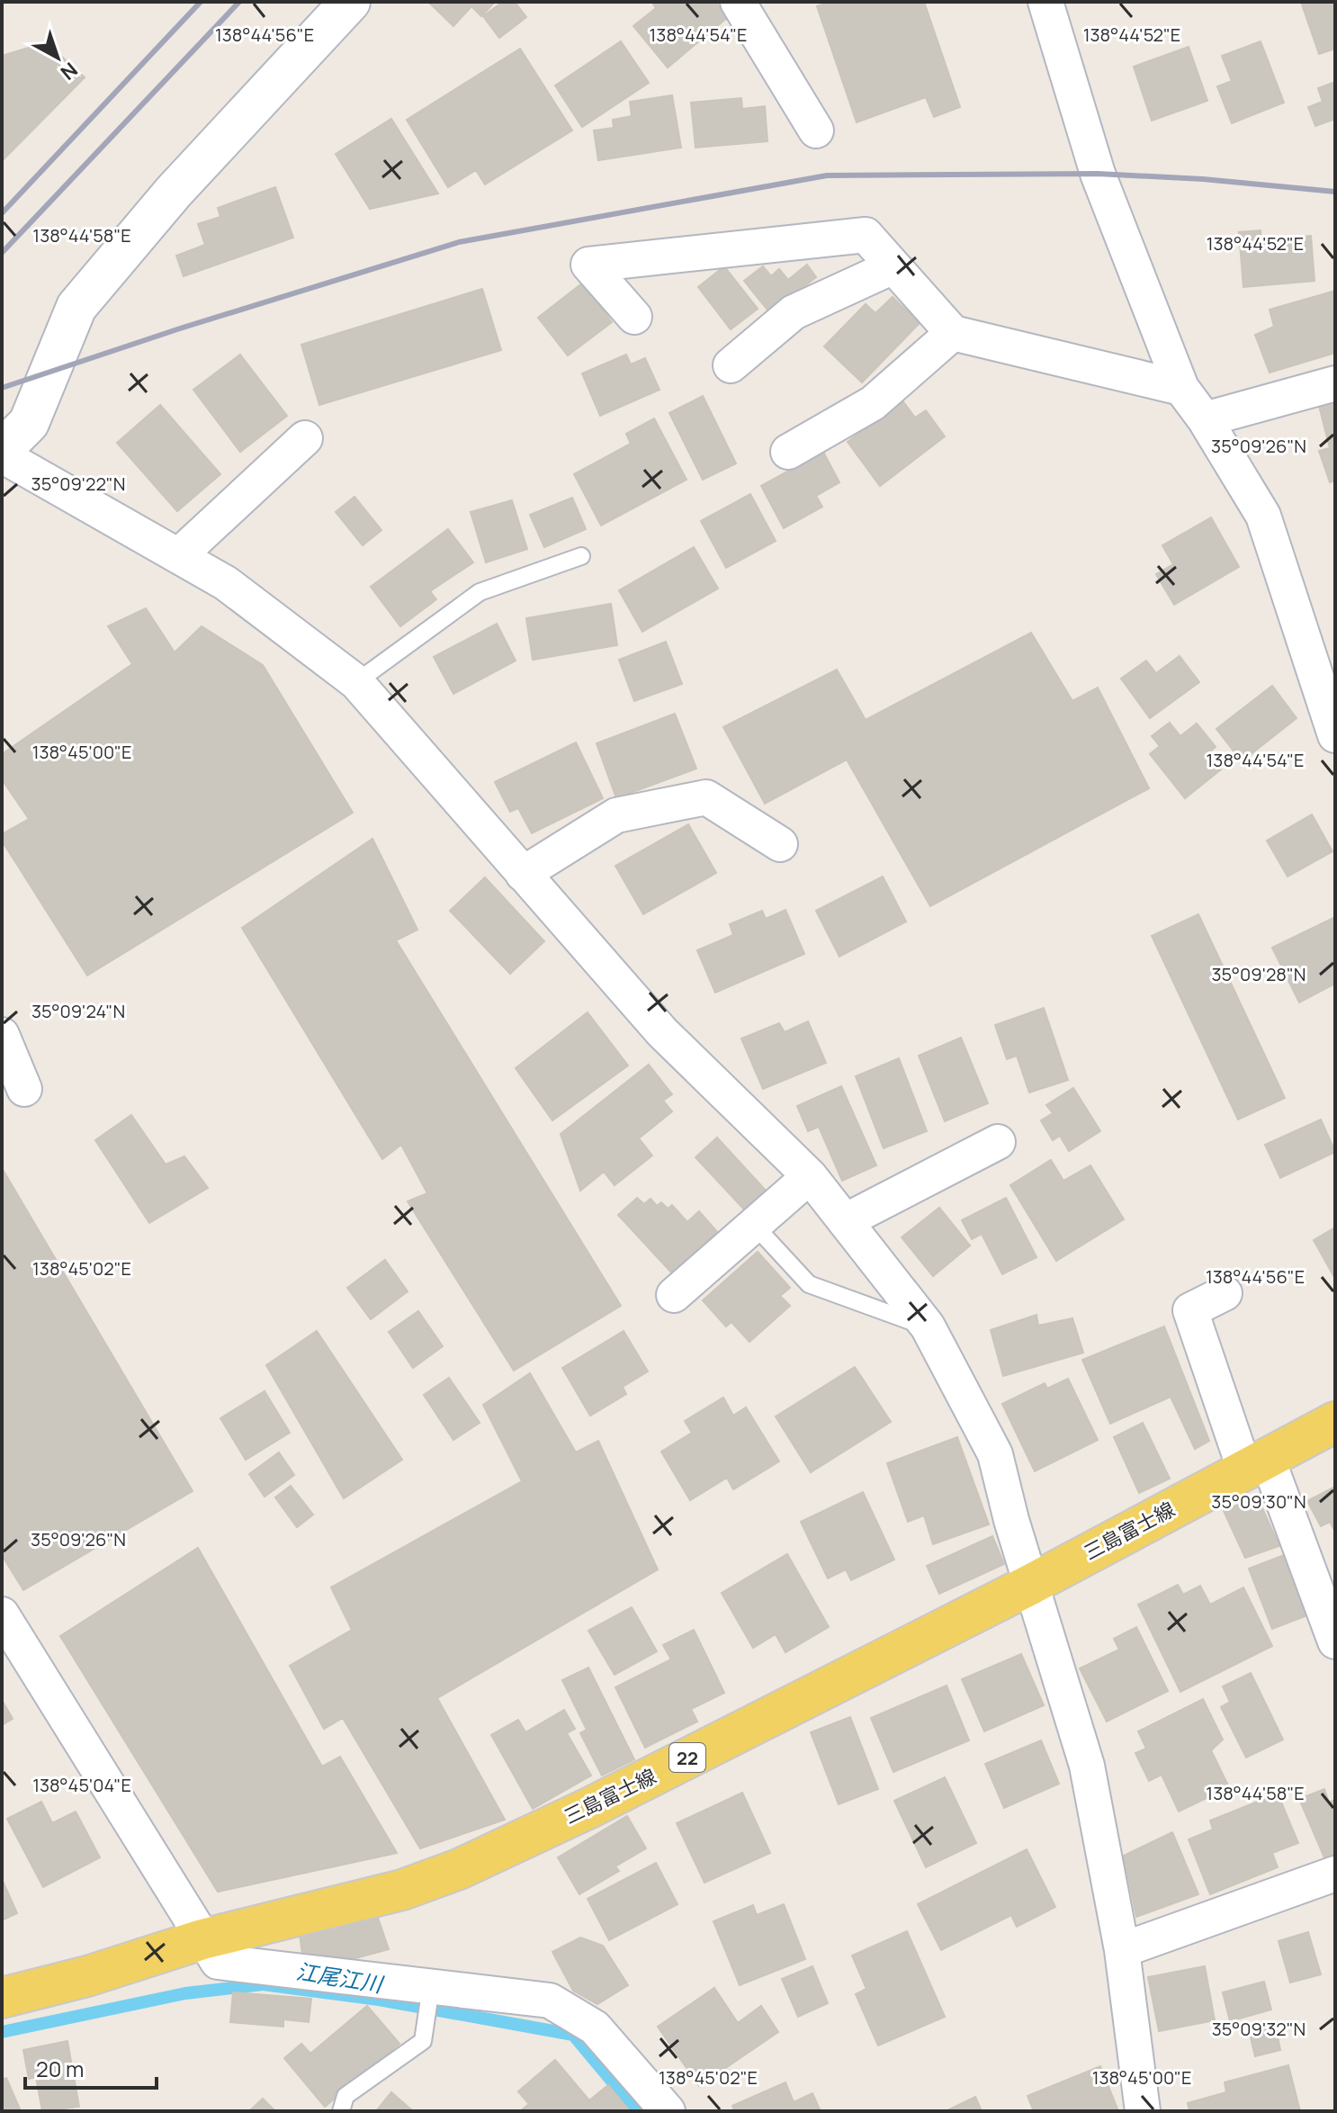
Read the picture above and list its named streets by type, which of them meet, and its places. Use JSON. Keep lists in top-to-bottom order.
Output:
{
  "streets": {
    "main road": ["三島富士線", "22"]
  },
  "water": ["江尾江川"],
  "scale_bar": "20 m",
  "north": "bottom right",
  "coordinates": [
    "138°44'56\"E",
    "138°44'54\"E",
    "138°44'52\"E",
    "138°44'58\"E",
    "35°09'26\"N",
    "35°09'22\"N",
    "138°45'00\"E",
    "35°09'28\"N",
    "35°09'24\"N",
    "138°45'02\"E",
    "35°09'30\"N",
    "138°45'04\"E",
    "35°09'32\"N"
  ]
}
